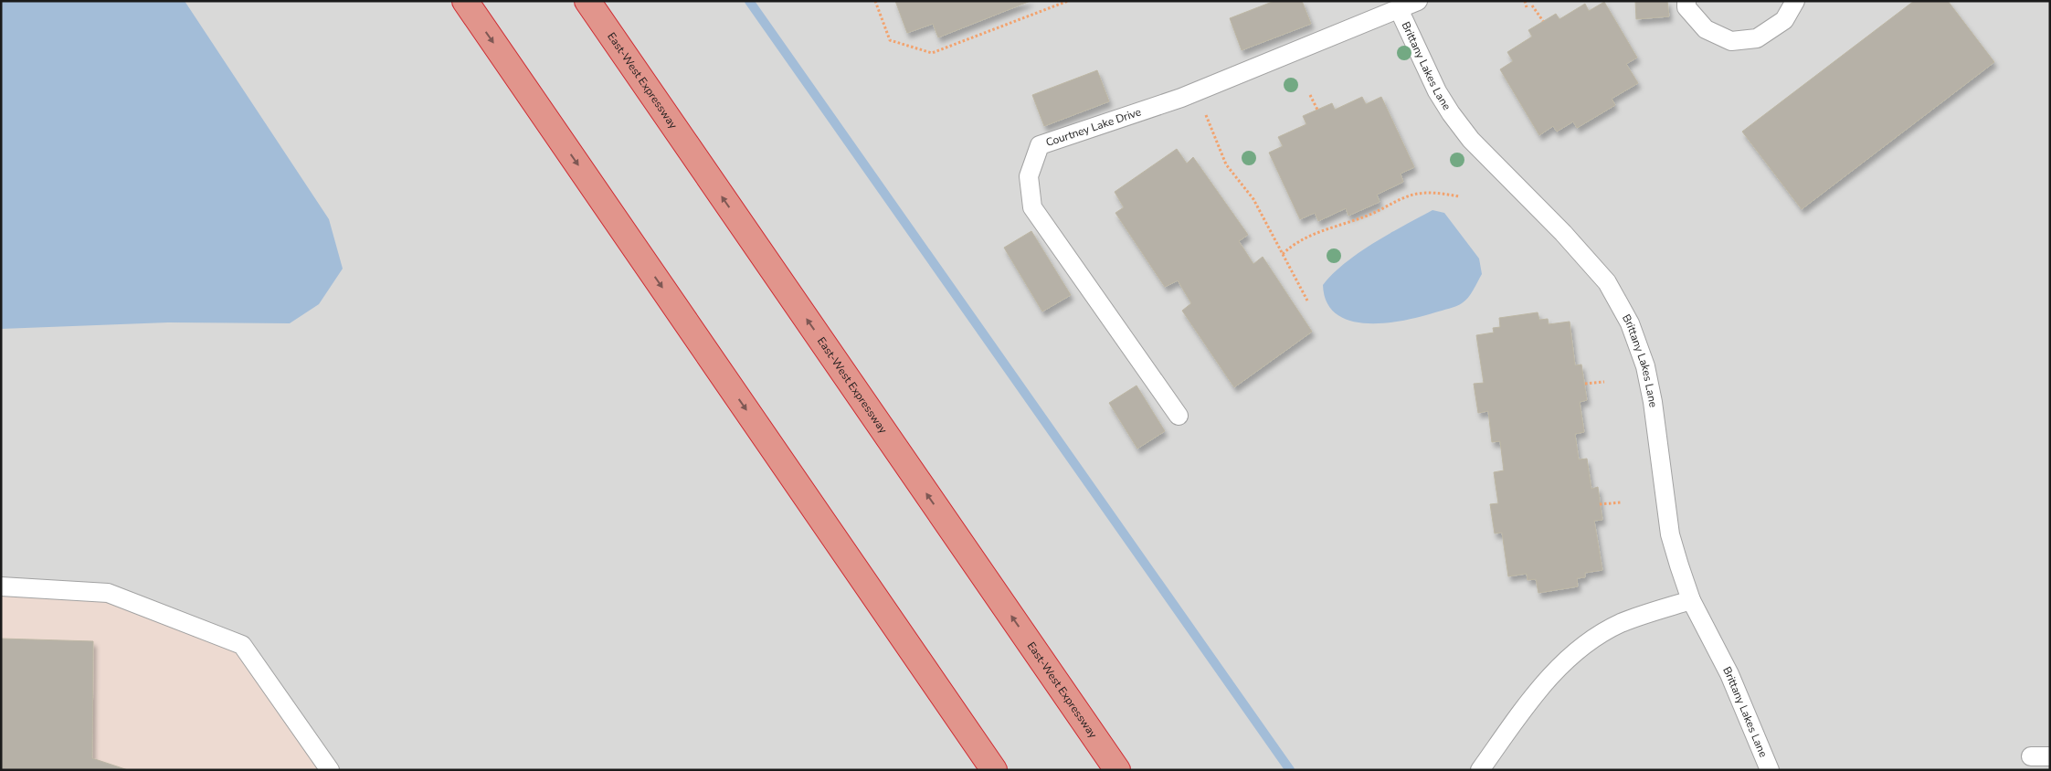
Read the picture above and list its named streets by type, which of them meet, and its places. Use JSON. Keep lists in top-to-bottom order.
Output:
{
  "streets": {
    "highway": ["East-West Expressway"],
    "lane": ["Brittany Lakes Lane", "Courtney Lake Drive"]
  },
  "crossings": [
    ["Brittany Lakes Lane", "Courtney Lake Drive"]
  ]
}
